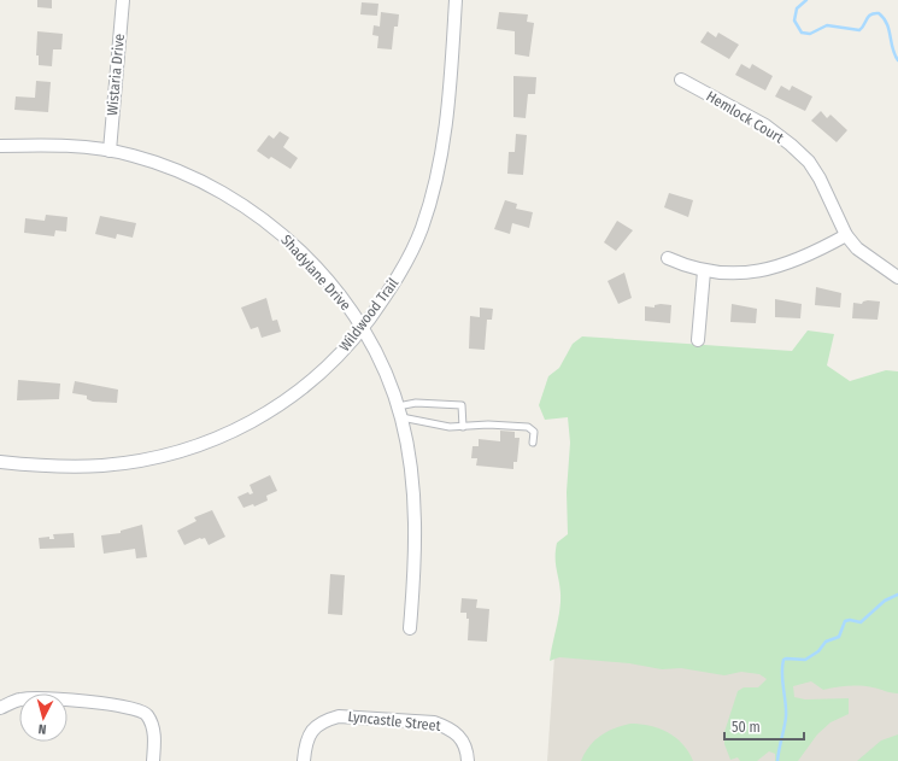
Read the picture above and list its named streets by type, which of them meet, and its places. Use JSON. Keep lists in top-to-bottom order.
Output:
{
  "streets": {
    "street": [
      "Wistaria Drive",
      "Hemlock Court",
      "Shadylane Drive",
      "Wildwood Trail",
      "Lyncastle Street"
    ]
  },
  "crossings": [
    ["Wistaria Drive", "Shadylane Drive"],
    ["Shadylane Drive", "Wildwood Trail"]
  ],
  "scale_bar": "50 m",
  "north": "bottom"
}
